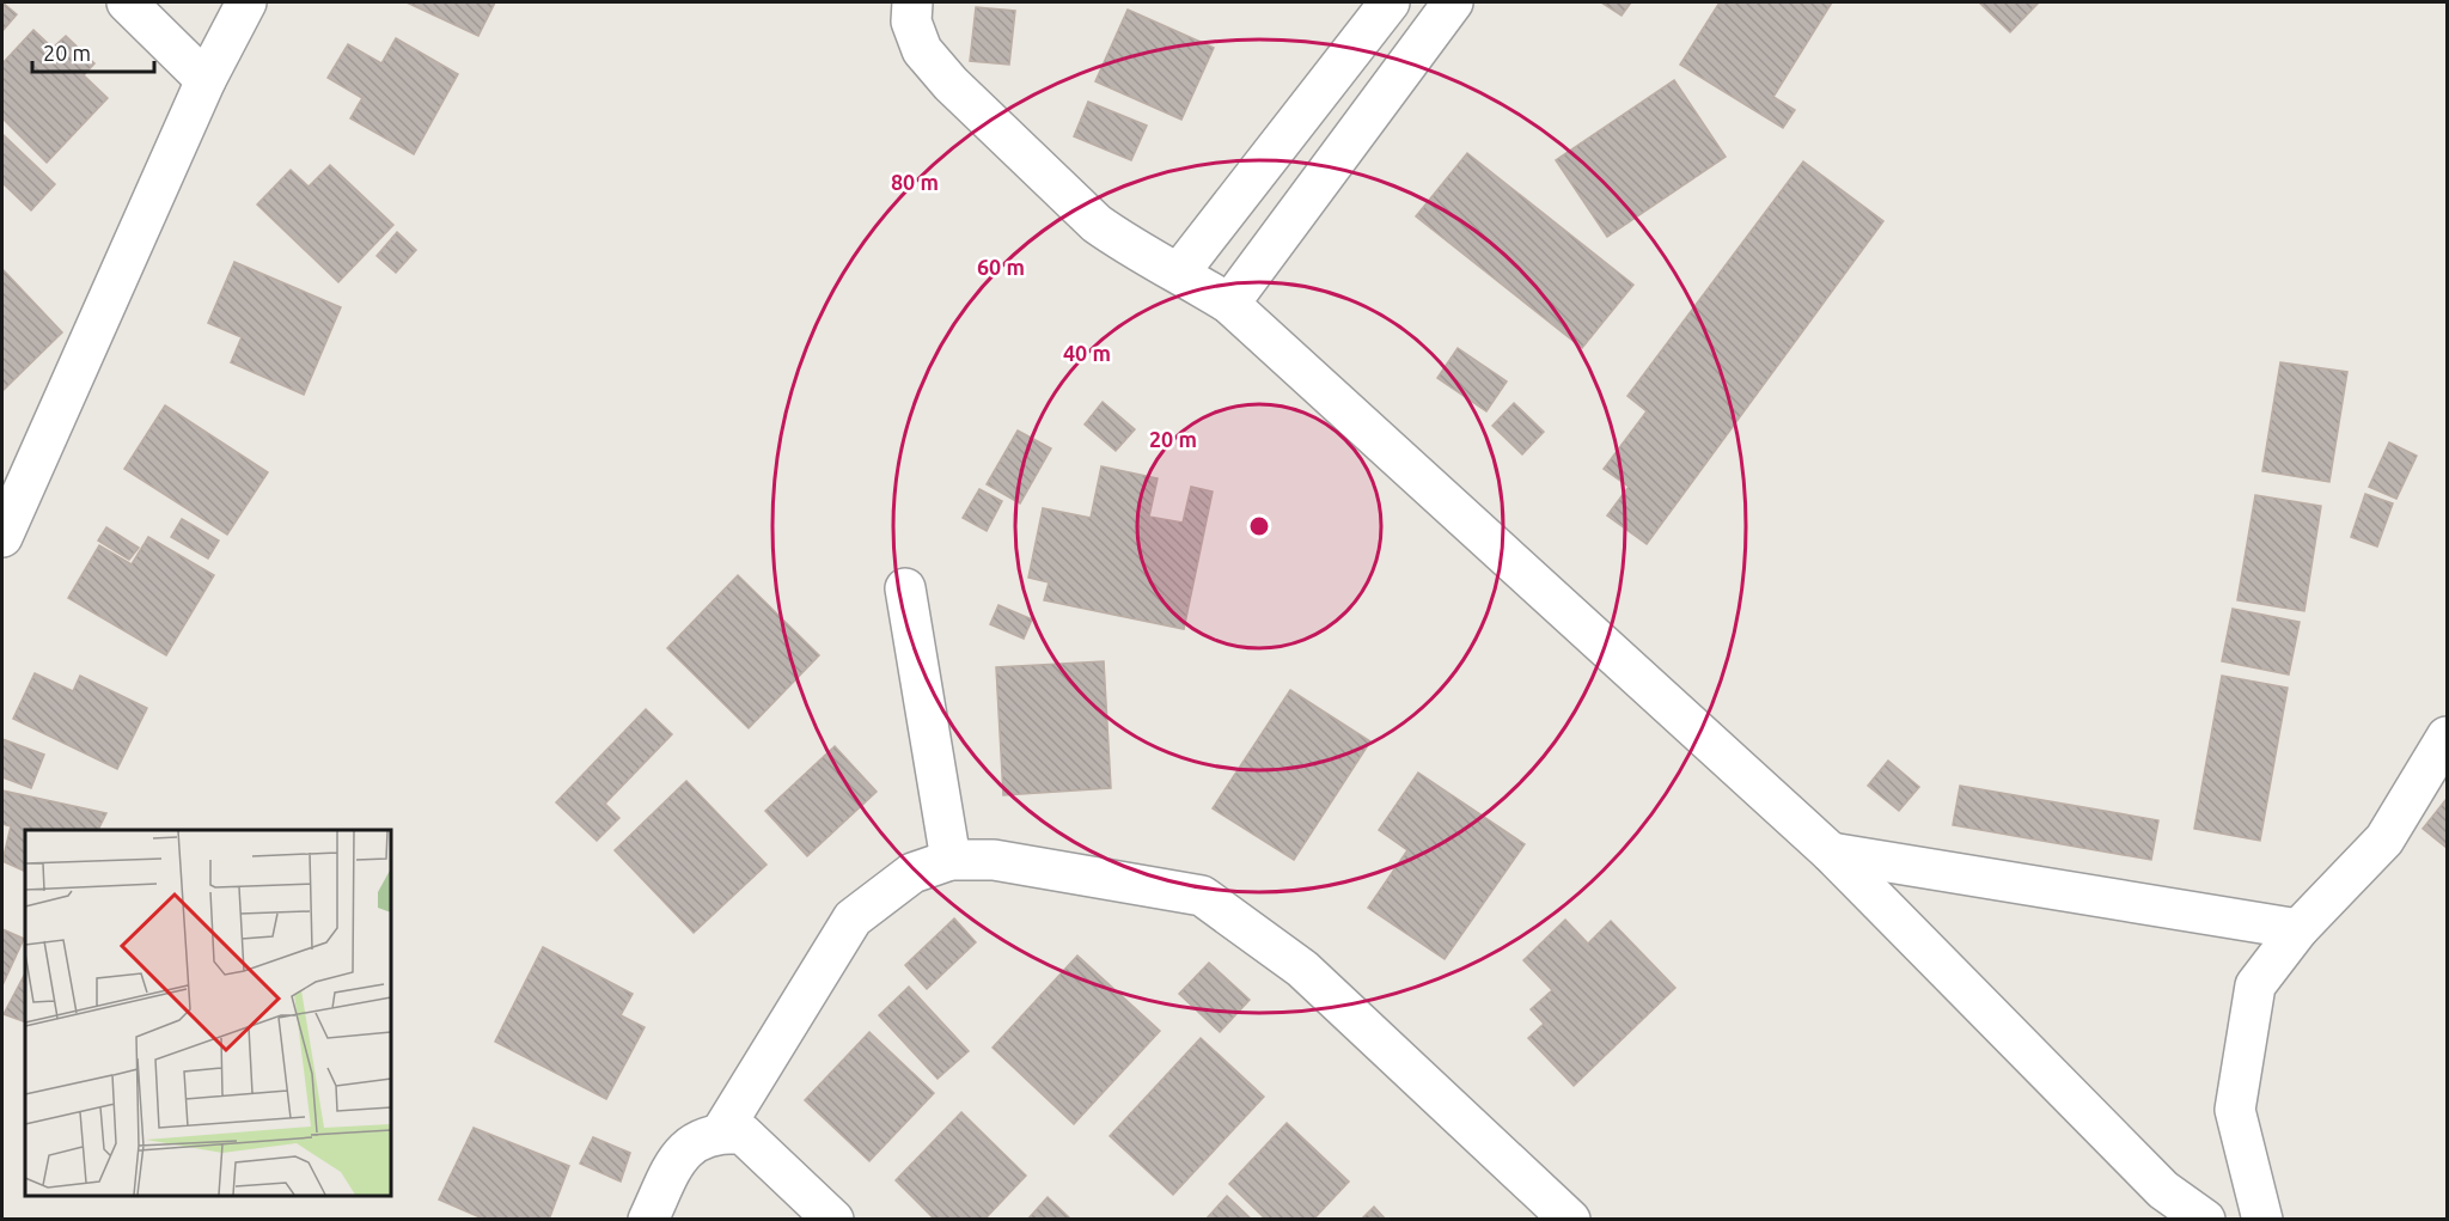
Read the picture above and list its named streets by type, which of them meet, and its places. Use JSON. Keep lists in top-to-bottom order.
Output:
{
  "scale_bar": "20 m",
  "rings": [
    "80 m",
    "60 m",
    "40 m",
    "20 m"
  ]
}
